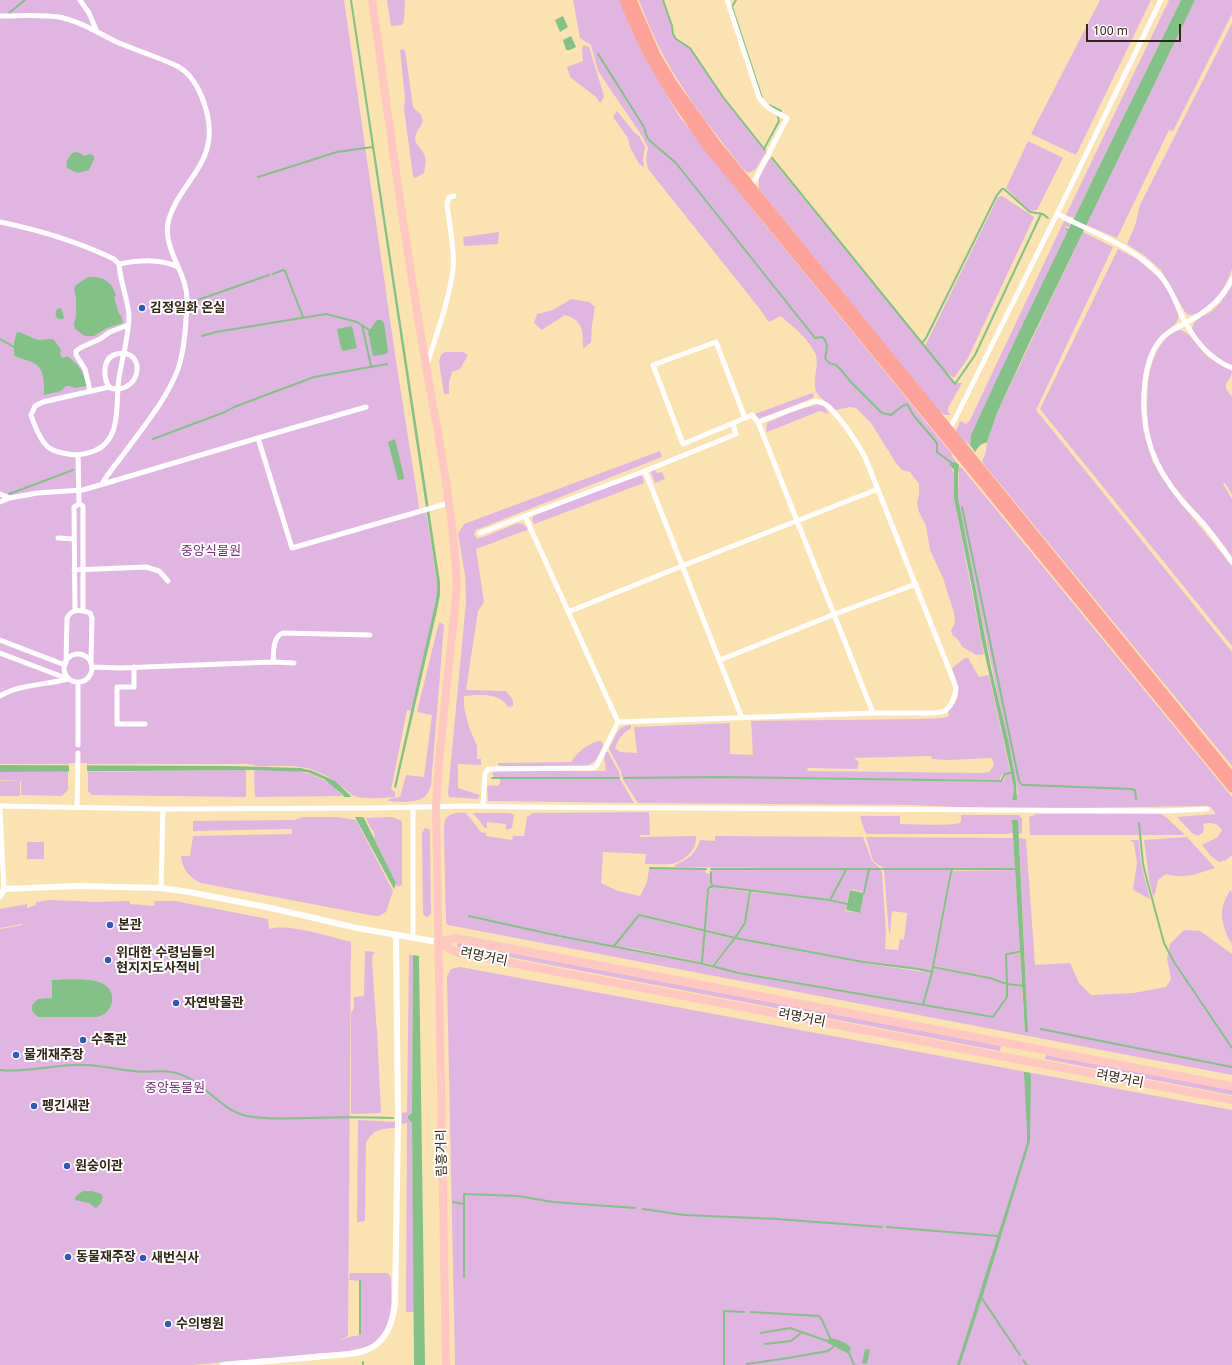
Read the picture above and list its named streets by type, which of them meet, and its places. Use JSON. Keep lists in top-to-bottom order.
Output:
{
  "streets": {
    "main road": ["려명거리", "림흥거리"]
  },
  "crossings": [
    ["려명거리", "림흥거리"]
  ],
  "parks": ["중앙식물원", "중앙동물원"],
  "places": [
    "김정일화 온실",
    "본관",
    "위대한 수령님들의 현지지도사적비",
    "자연박물관",
    "수족관",
    "물개재주장",
    "펭긴새관",
    "원숭이관",
    "동물재주장",
    "새번식사",
    "수의병원"
  ],
  "scale_bar": "100 m"
}
